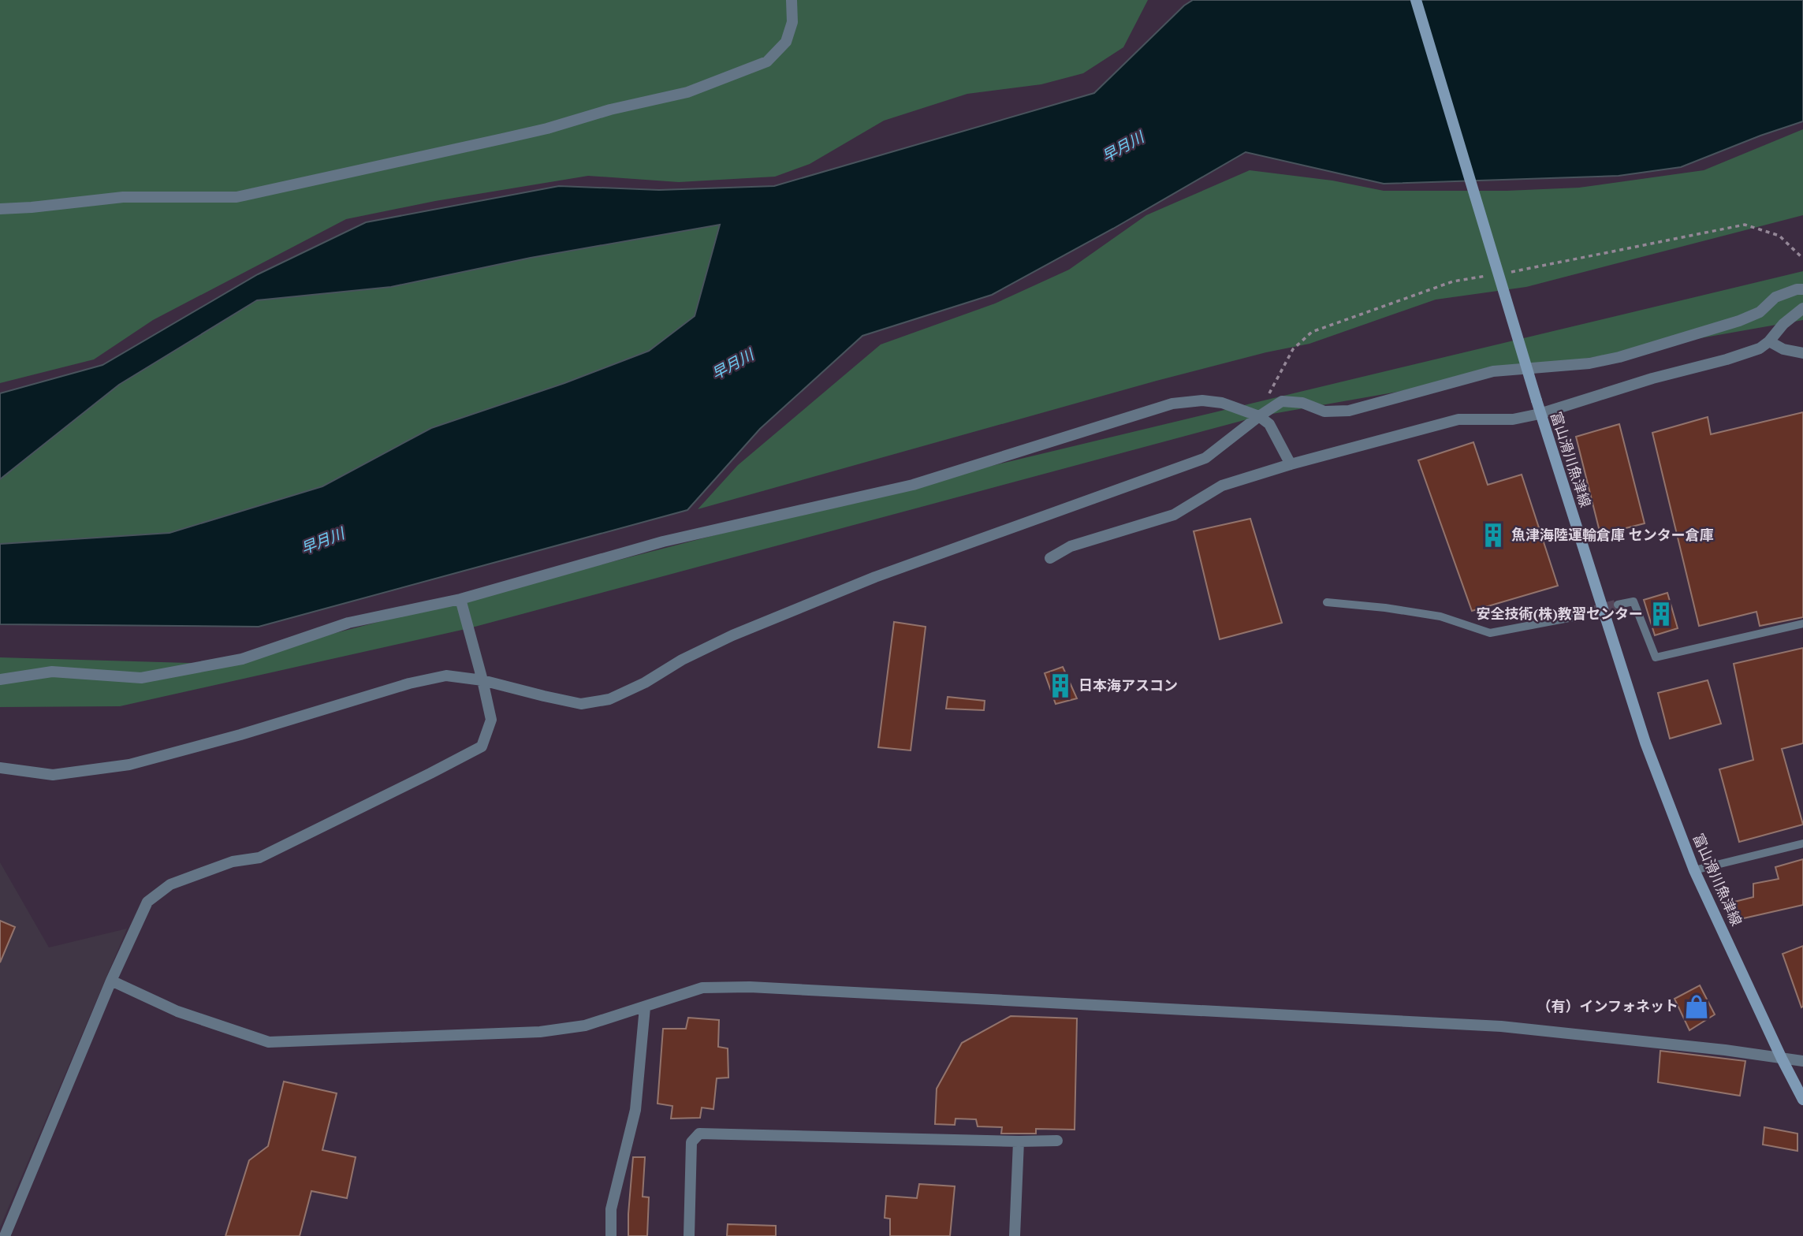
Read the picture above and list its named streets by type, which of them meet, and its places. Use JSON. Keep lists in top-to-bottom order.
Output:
{
  "streets": {
    "main road": ["富山滑川魚津線"]
  },
  "water": ["早月川"],
  "places": {
    "building": ["魚津海陸運輸倉庫 センター倉庫", "安全技術(株)教習センター", "日本海アスコン"],
    "shop": ["（有）インフォネット"]
  }
}
